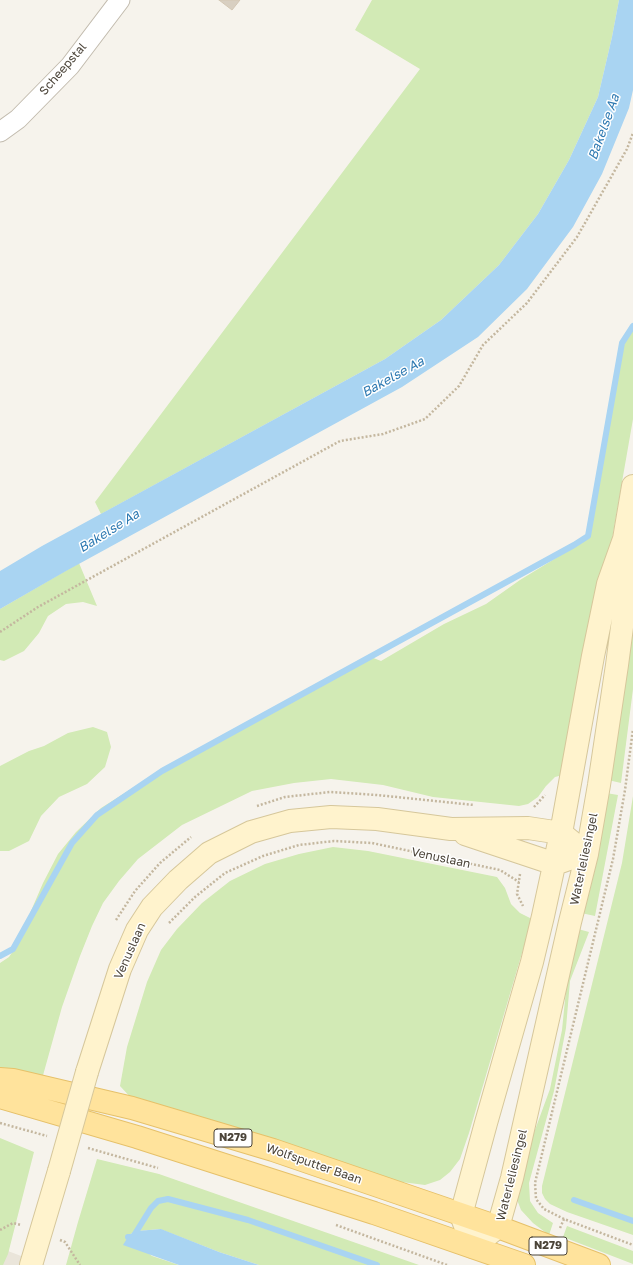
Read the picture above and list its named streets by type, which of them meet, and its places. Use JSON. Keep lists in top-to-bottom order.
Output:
{
  "streets": {
    "main road": ["N279", "Wolfsputter Baan"],
    "street": ["Scheepstal", "Venuslaan", "Waterleliesingel"]
  },
  "crossings": [
    ["Venuslaan", "Waterleliesingel"],
    ["Waterleliesingel", "N279"],
    ["Waterleliesingel", "Wolfsputter Baan"]
  ],
  "water": ["Bakelse Aa"]
}
